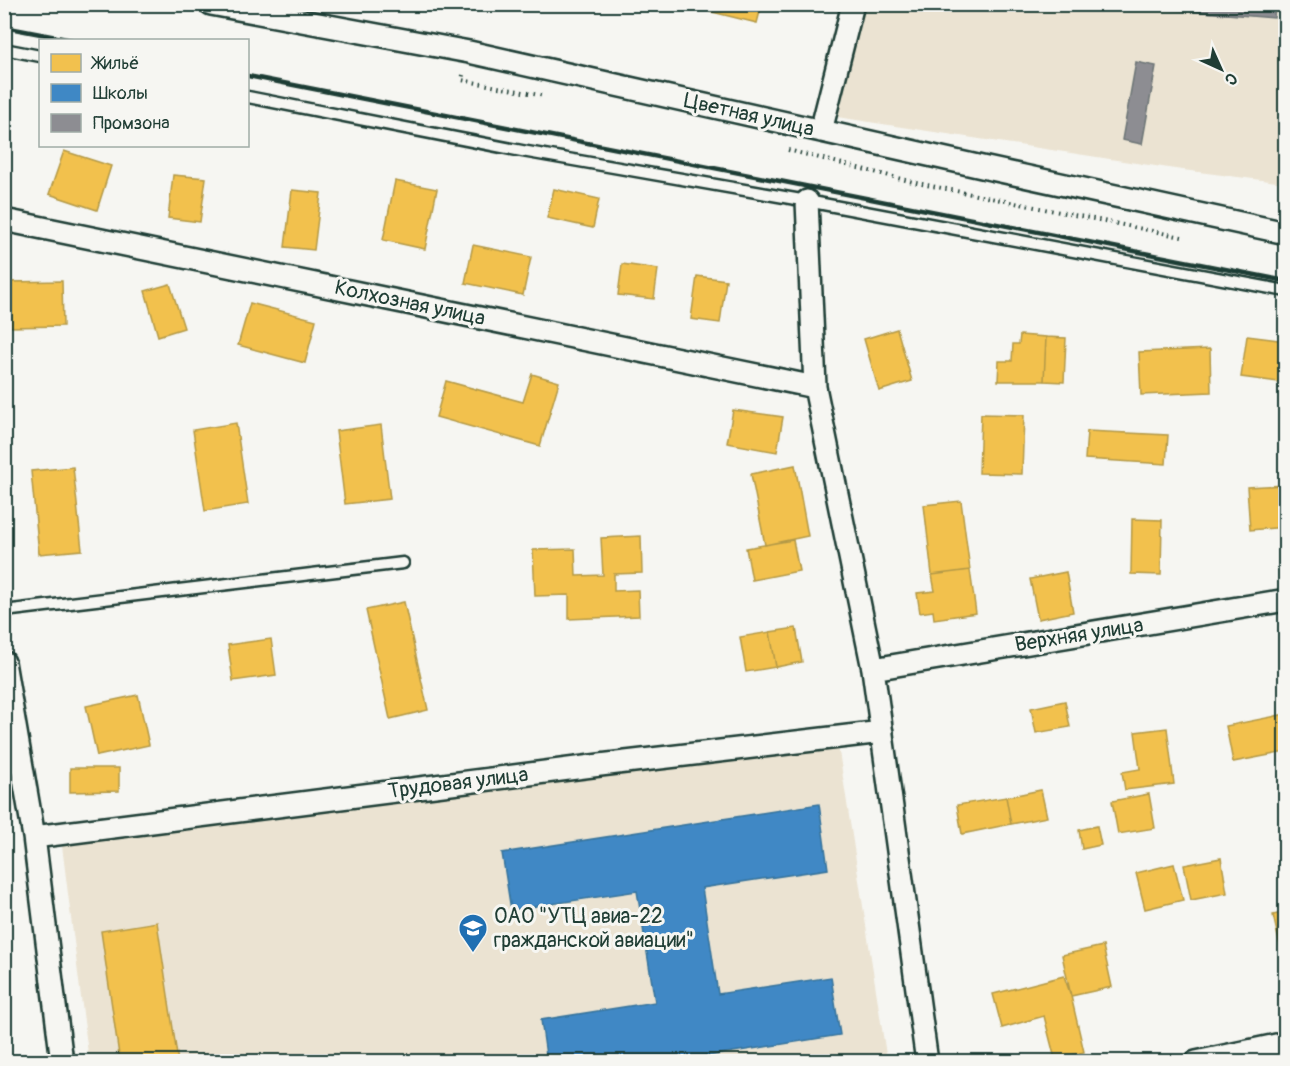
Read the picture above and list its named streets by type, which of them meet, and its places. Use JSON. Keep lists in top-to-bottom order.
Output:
{
  "streets": {
    "street": [
      "Цветная улица",
      "Колхозная улица",
      "Верхняя улица",
      "Трудовая улица"
    ]
  },
  "places": {
    "school or university": ["ОАО \"УТЦ авиа-22 гражданской авиации\""]
  },
  "legend": ["Жильё", "Школы", "Промзона"],
  "north": "bottom right"
}
